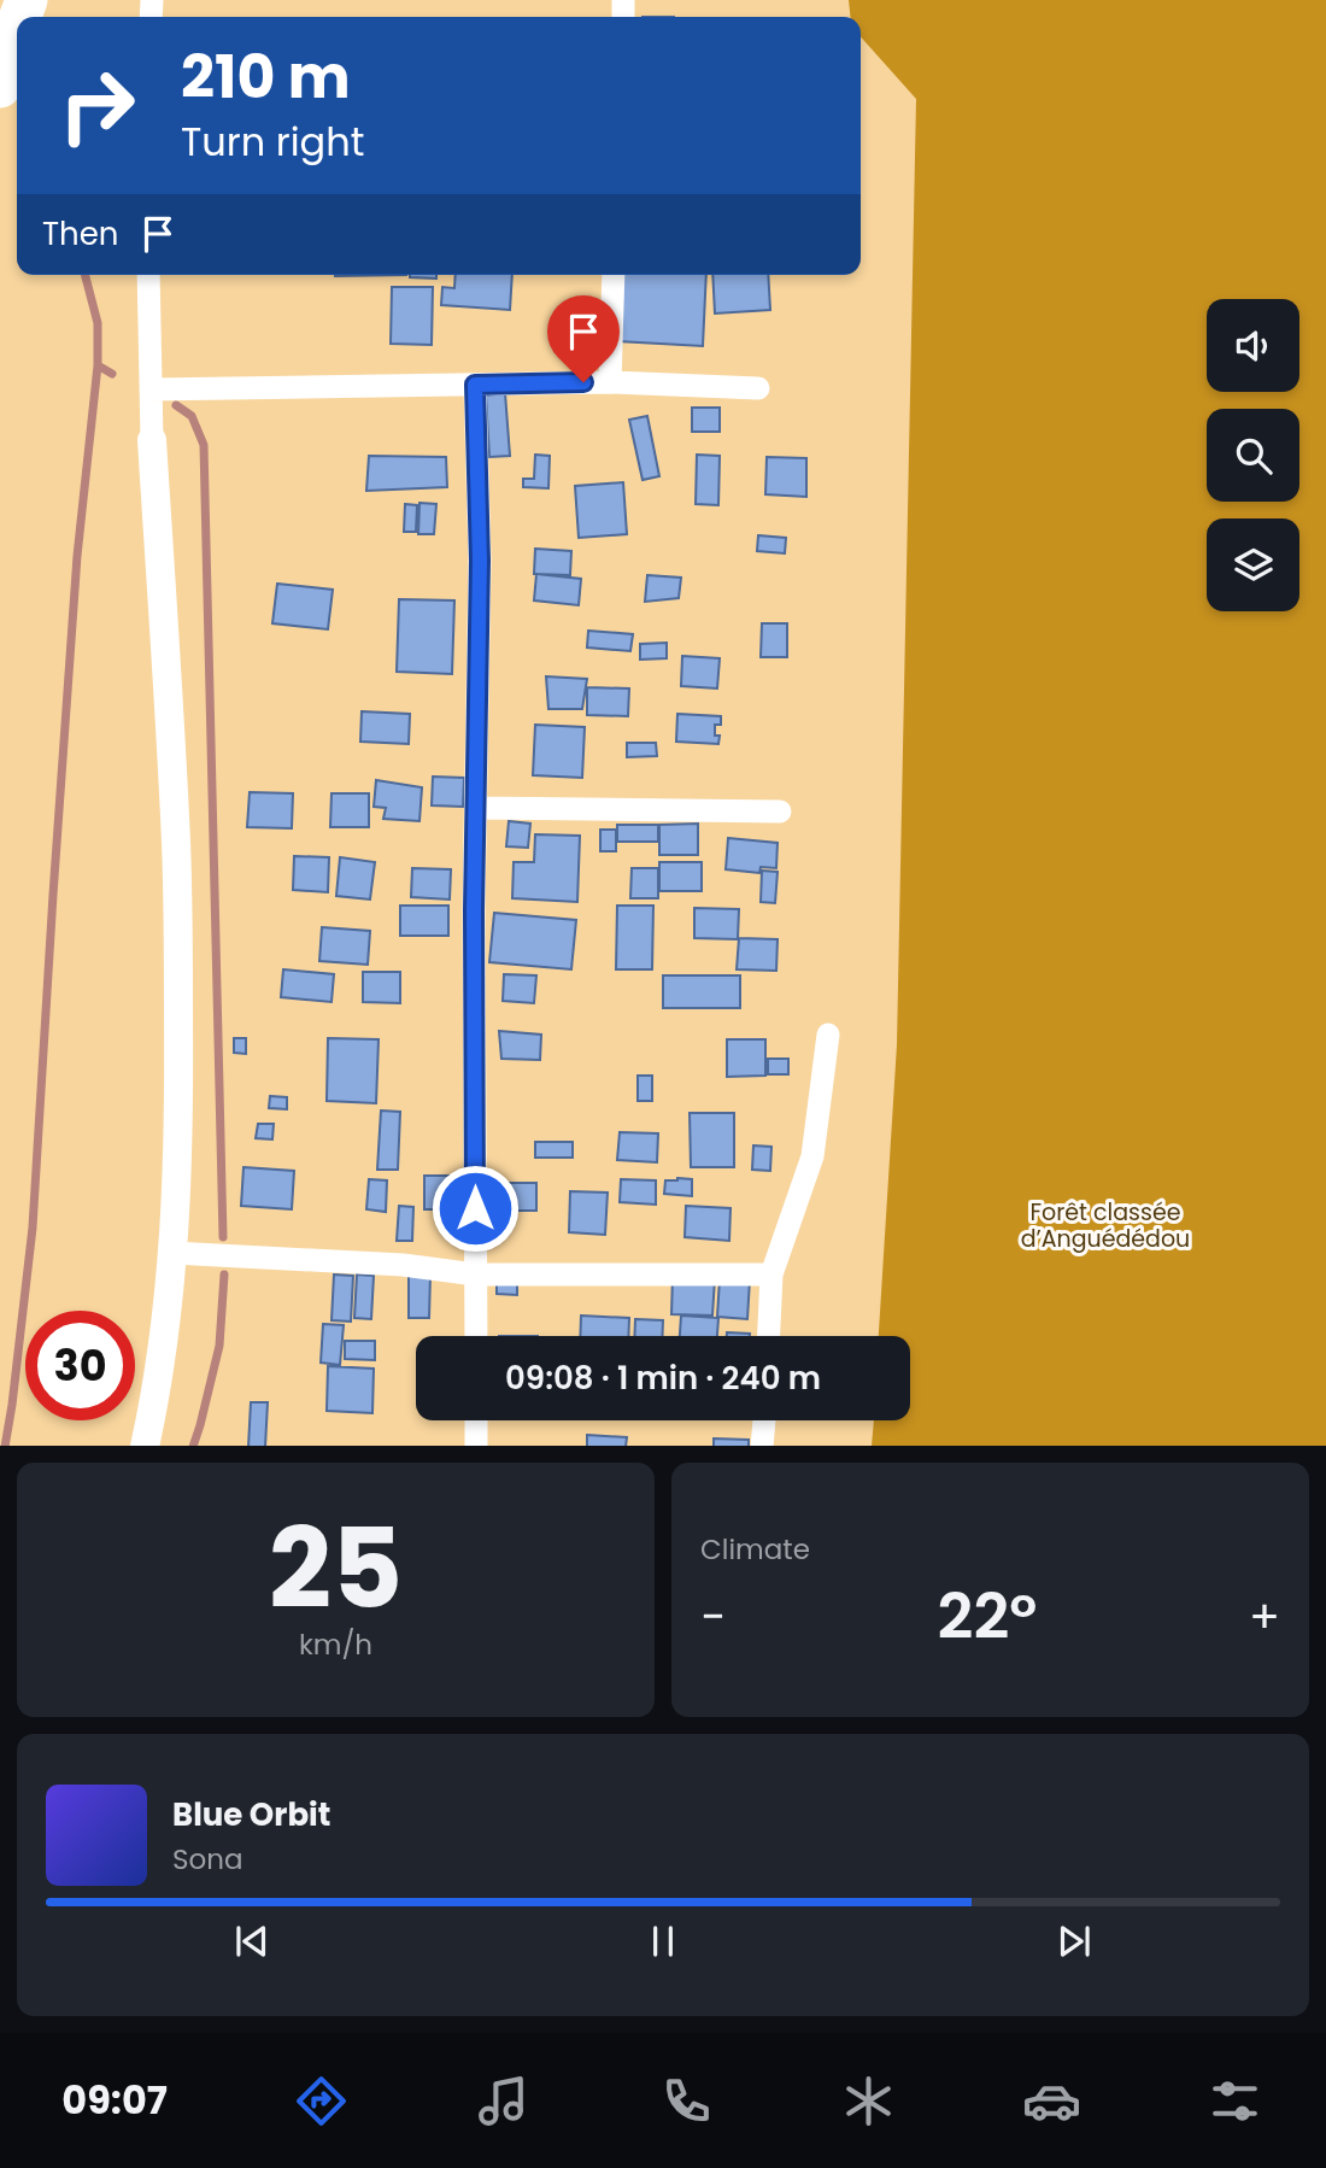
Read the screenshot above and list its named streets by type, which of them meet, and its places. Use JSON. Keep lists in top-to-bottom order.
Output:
{
  "parks": ["Forêt classée d’Anguédédou"],
  "page": {
    "turn": ["210 m", "Turn right"],
    "then": "Then",
    "limit": "30",
    "trip": "09:08 · 1 min · 240 m",
    "tile": [
      ["25", "km/h"],
      "Climate"
    ],
    "heat": ["−", "22°", "+"],
    "song": ["Blue Orbit", "Sona"],
    "tabs": "09:07"
  }
}
